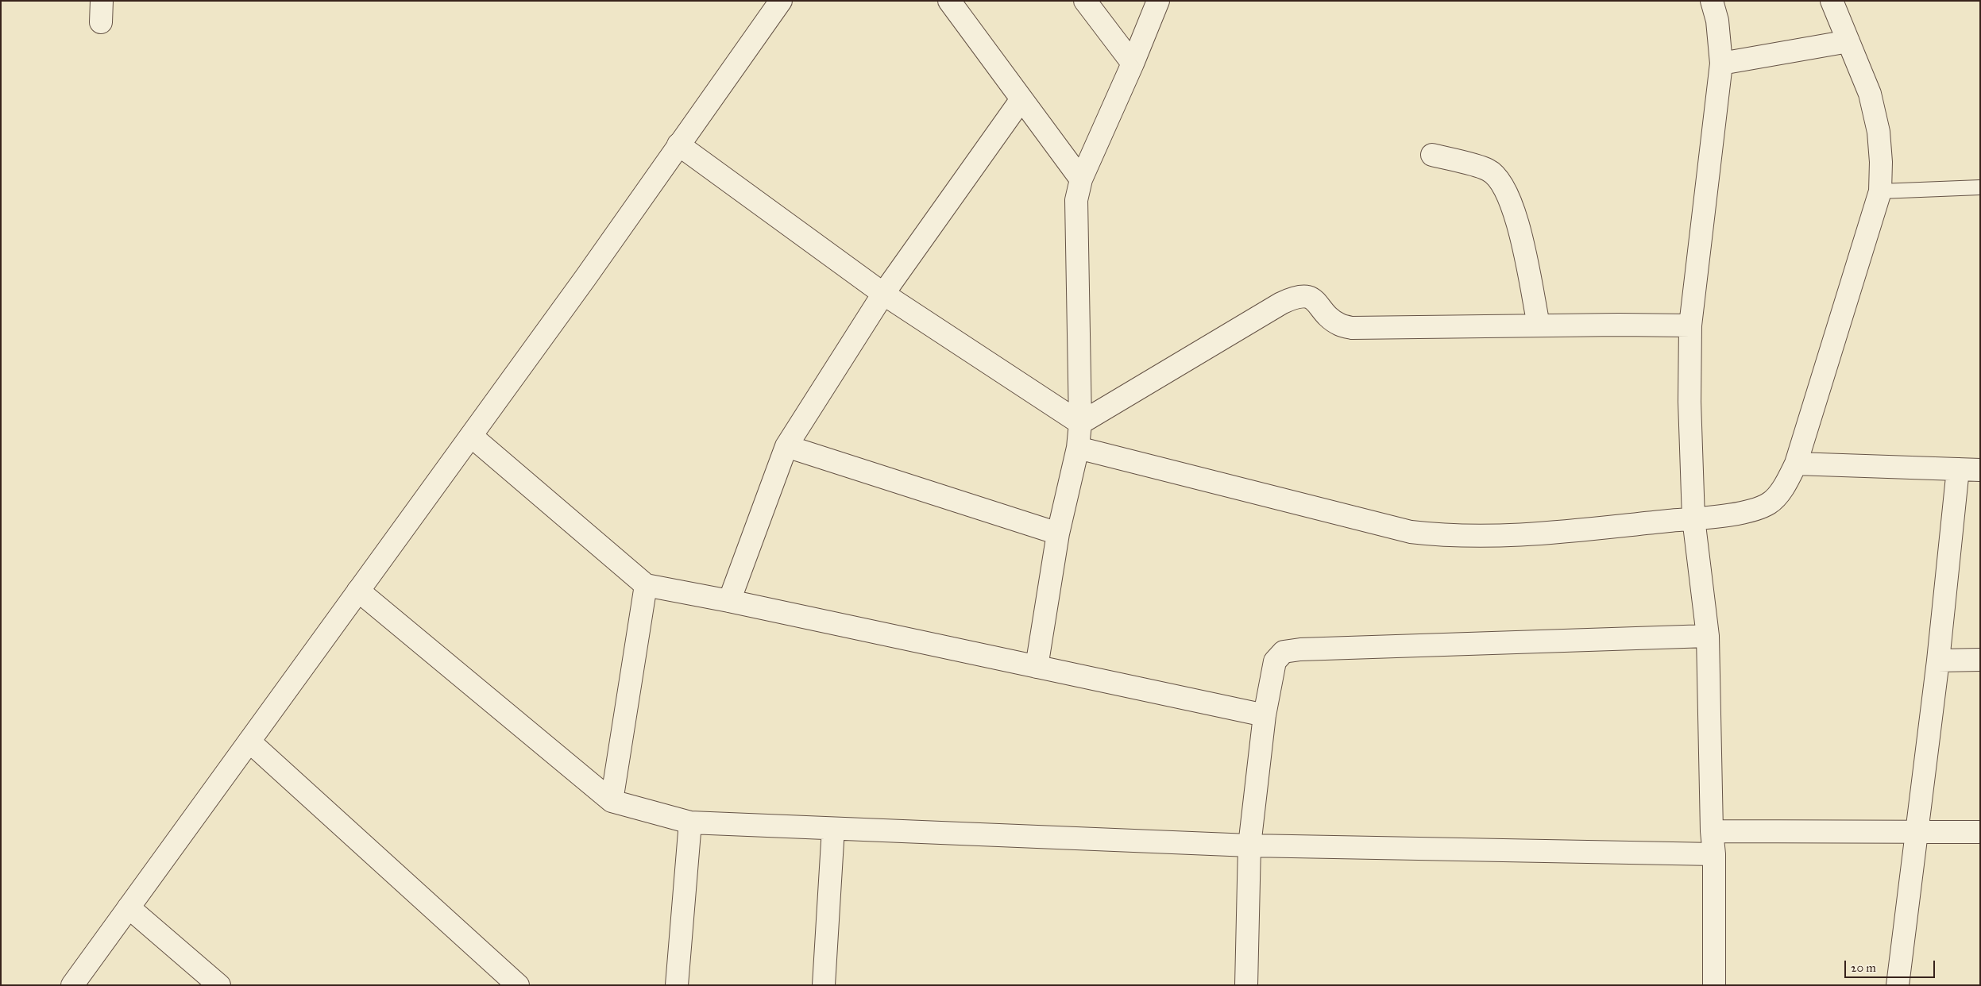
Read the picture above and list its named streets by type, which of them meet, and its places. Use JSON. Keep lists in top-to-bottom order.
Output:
{
  "scale_bar": "20 m"
}
